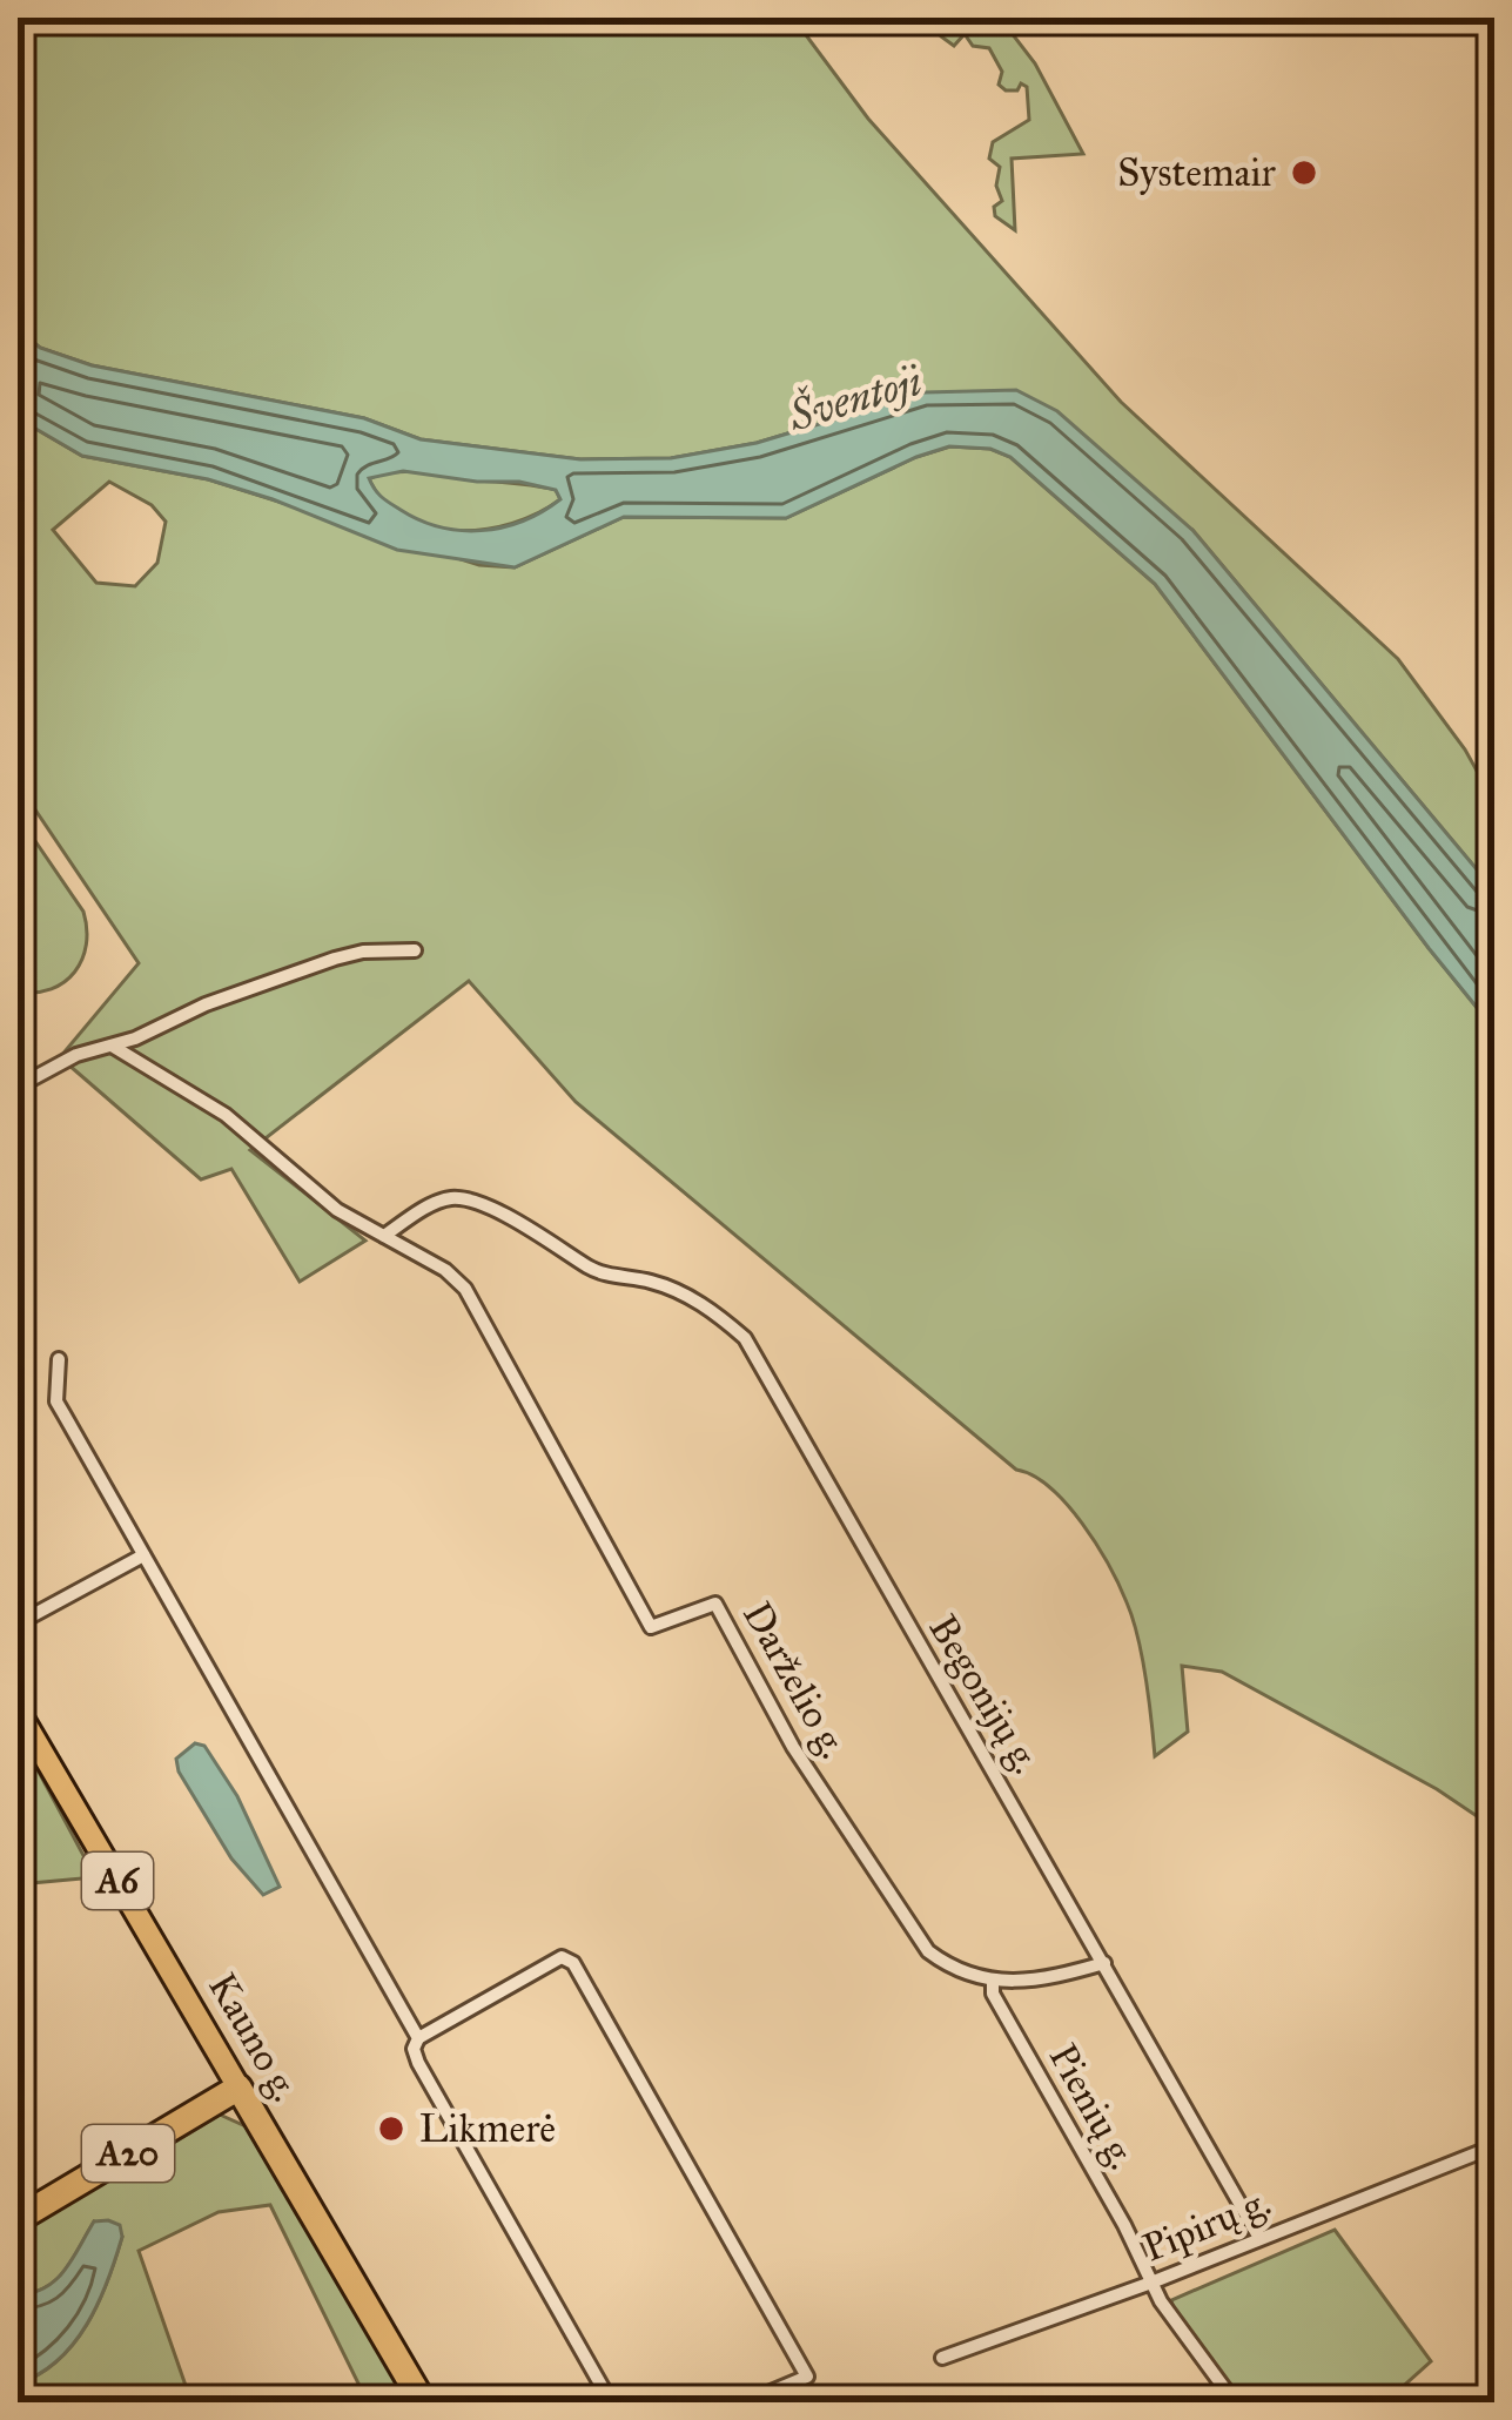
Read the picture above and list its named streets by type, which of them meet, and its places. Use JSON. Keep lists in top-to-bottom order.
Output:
{
  "streets": {
    "highway": ["A6", "Kauno g.", "A20"],
    "street": [
      "Darželio g.",
      "Begonijų g.",
      "Pienių g.",
      "Pipirų g."
    ]
  },
  "crossings": [
    ["Darželio g.", "Begonijų g."],
    ["Darželio g.", "Pienių g."],
    ["Begonijų g.", "Pipirų g."],
    ["Kauno g.", "A20"],
    ["Pienių g.", "Pipirų g."]
  ],
  "water": ["Šventoji"],
  "places": ["Systemair", "Likmerė"]
}
